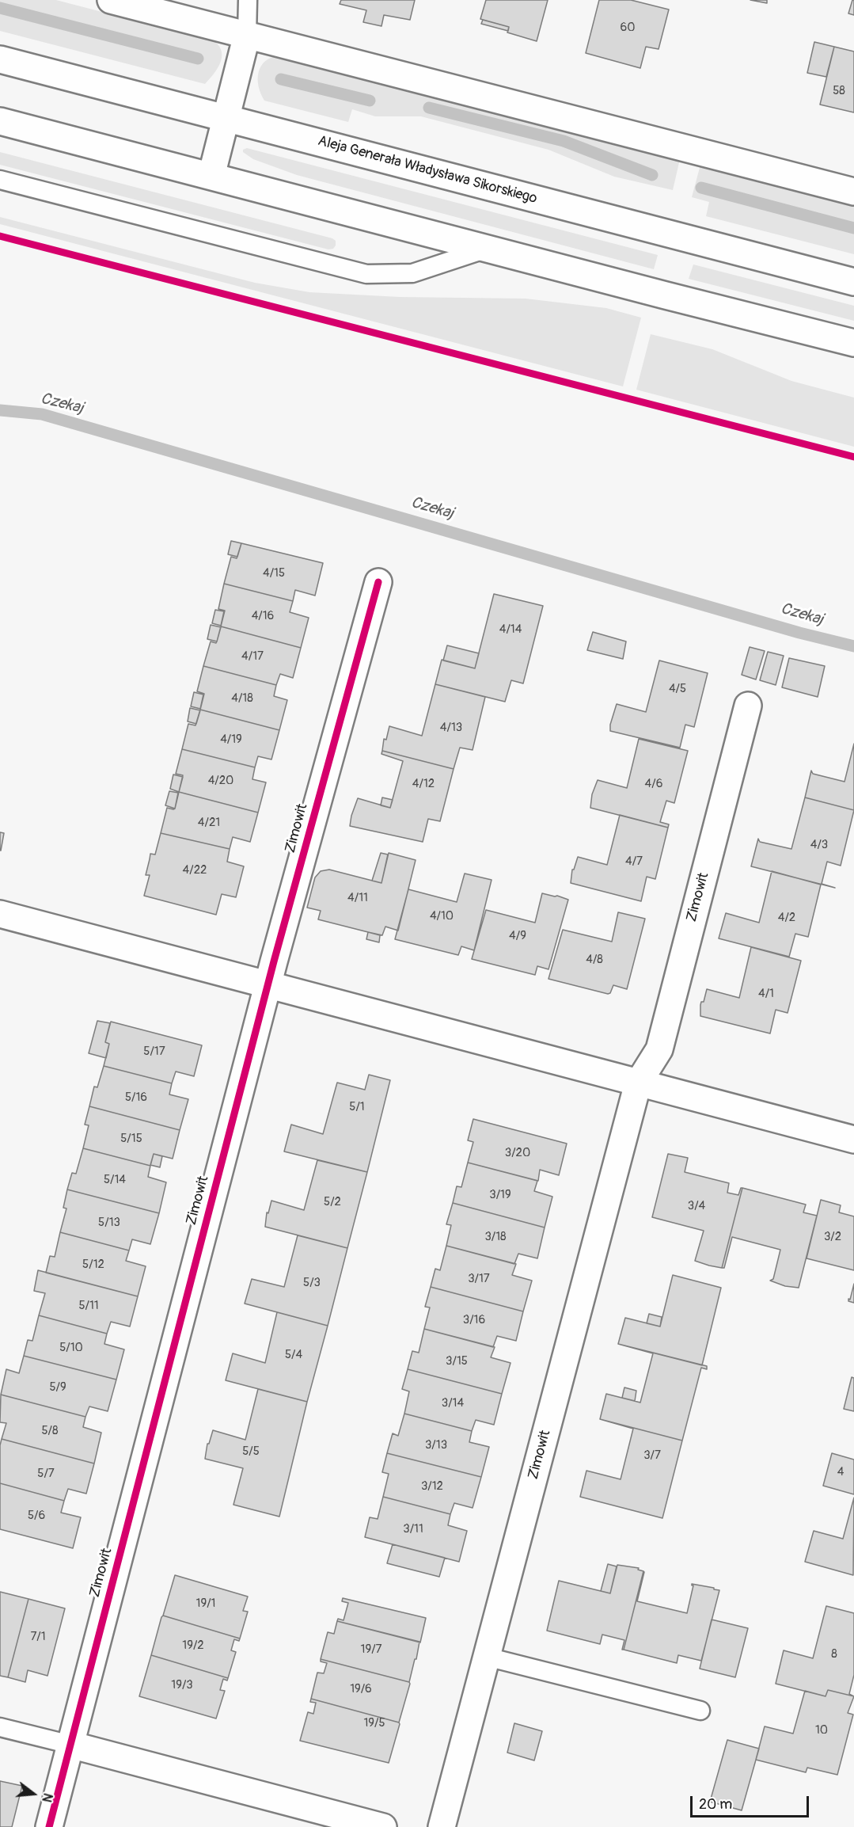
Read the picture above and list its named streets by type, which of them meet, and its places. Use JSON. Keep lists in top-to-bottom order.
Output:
{
  "streets": {
    "street": ["Aleja Generała Władysława Sikorskiego", "Zimowit"]
  },
  "water": ["Czekaj"],
  "house_numbers": [
    "60",
    "58",
    "4/15",
    "4/16",
    "4/14",
    "4/17",
    "4/5",
    "4/18",
    "4/13",
    "4/19",
    "4/20",
    "4/12",
    "4/6",
    "4/21",
    "4/3",
    "4/7",
    "4/22",
    "4/11",
    "4/10",
    "4/2",
    "4/9",
    "4/8",
    "4/1",
    "5/17",
    "5/16",
    "5/1",
    "5/15",
    "3/20",
    "5/14",
    "3/19",
    "5/2",
    "3/4",
    "5/13",
    "3/18",
    "3/2",
    "5/12",
    "3/17",
    "5/3",
    "5/11",
    "3/16",
    "5/10",
    "5/4",
    "3/15",
    "5/9",
    "3/14",
    "5/8",
    "3/13",
    "5/5",
    "3/7",
    "4",
    "5/7",
    "3/12",
    "5/6",
    "3/11",
    "19/1",
    "7/1",
    "19/2",
    "19/7",
    "8",
    "19/3",
    "19/6",
    "19/5",
    "10"
  ],
  "scale_bar": "20 m",
  "north": "right"
}
